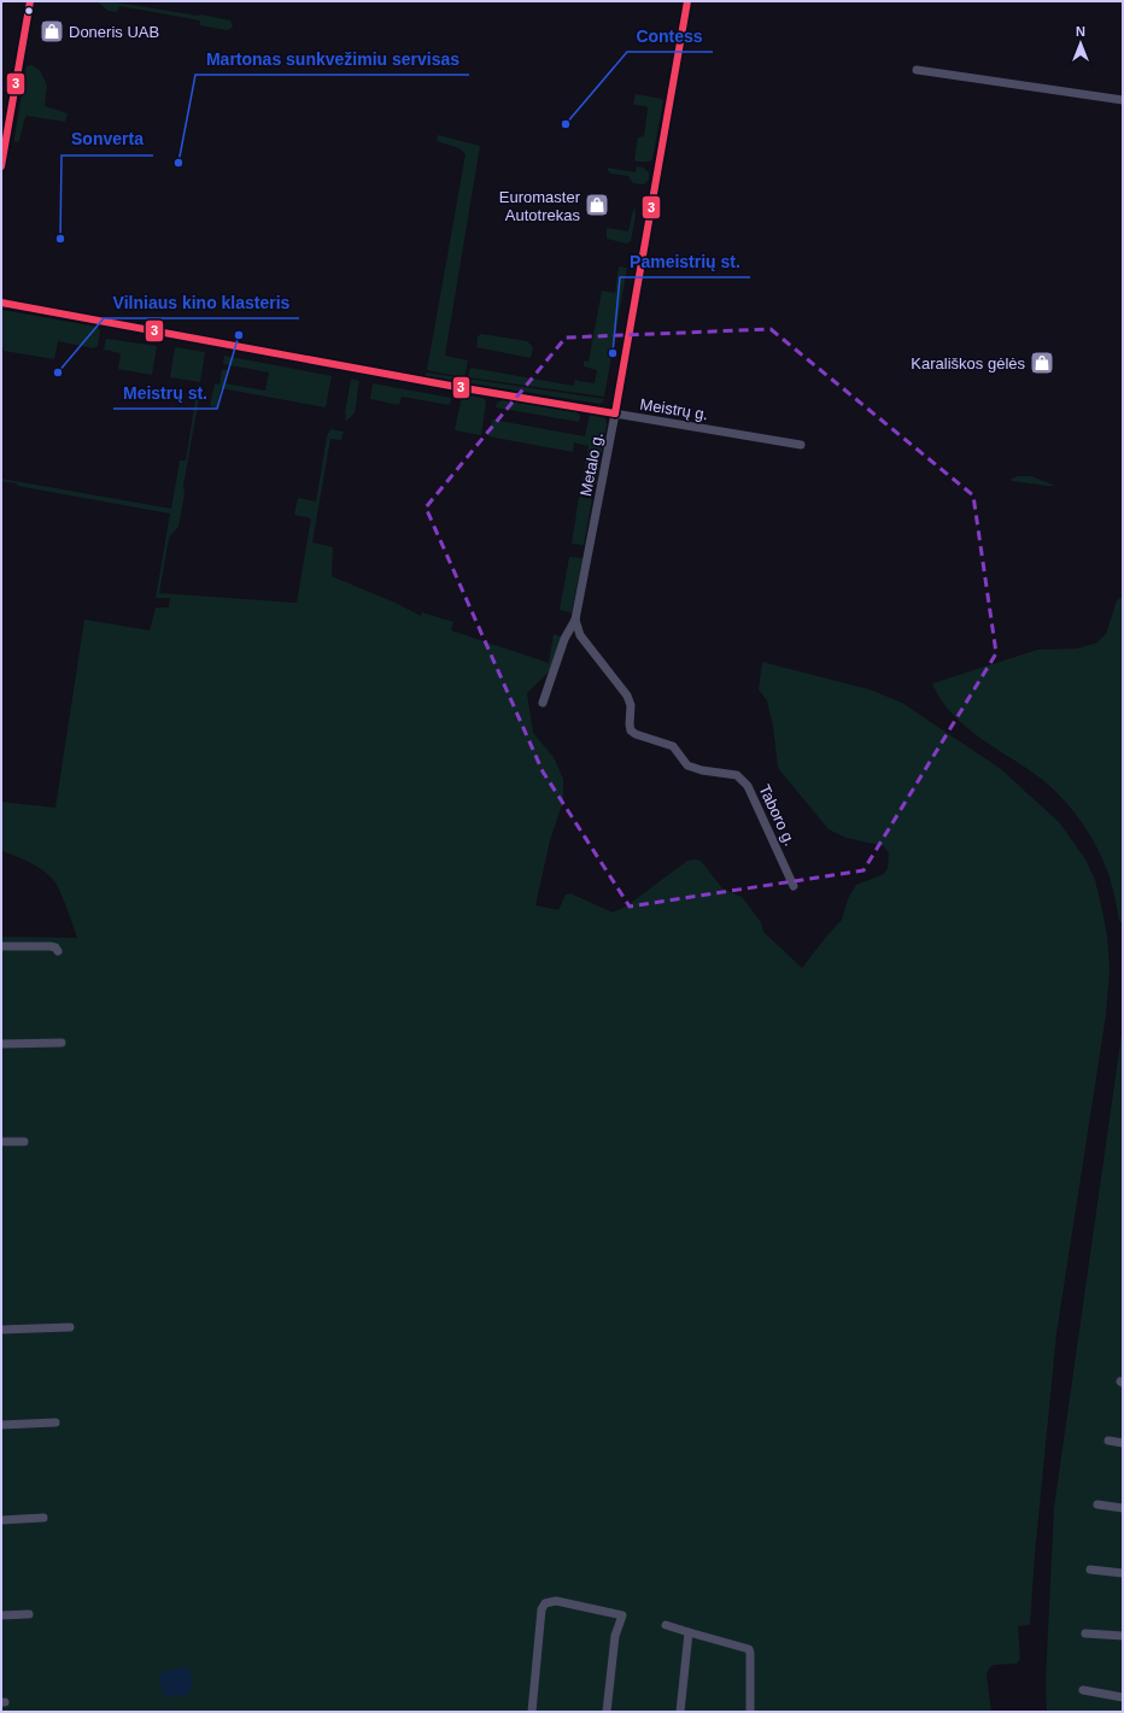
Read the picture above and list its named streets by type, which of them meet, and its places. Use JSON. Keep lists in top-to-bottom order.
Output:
{
  "streets": {
    "street": ["Meistrų g.", "Metalo g.", "Taboro g."]
  },
  "crossings": [
    ["Meistrų g.", "Metalo g."],
    ["Metalo g.", "Taboro g."]
  ],
  "places": {
    "shop": ["Doneris UAB", "Euromaster Autotrekas", "Karališkos gėlės"],
    "other": [
      "Contess",
      "Martonas sunkvežimiu servisas",
      "Sonverta",
      "Meistrų st.",
      "Pameistrių st.",
      "Vilniaus kino klasteris"
    ]
  },
  "lines": ["transit line 3"],
  "north": "top"
}
